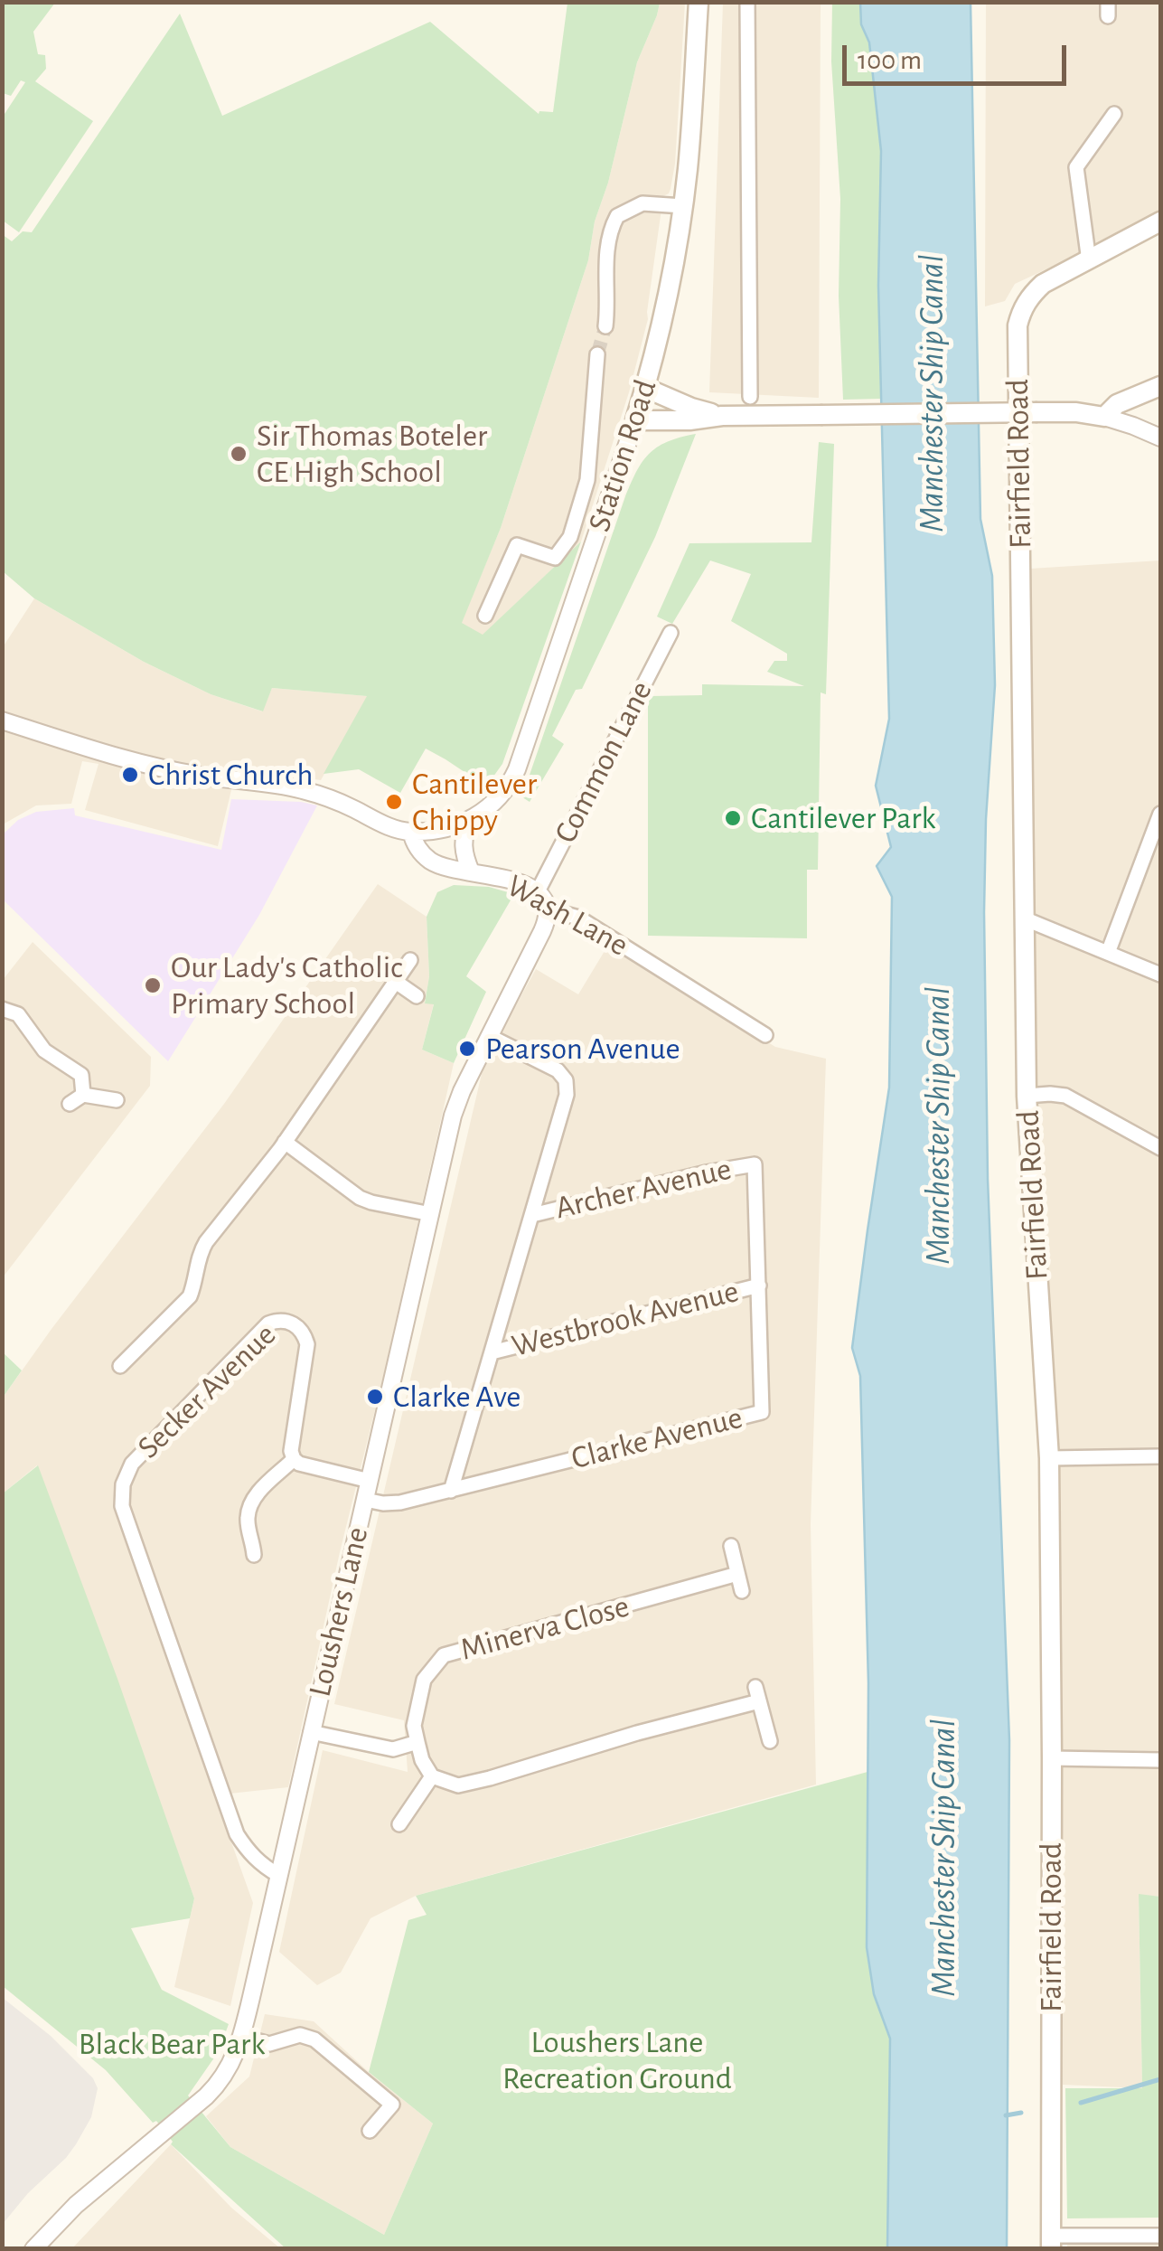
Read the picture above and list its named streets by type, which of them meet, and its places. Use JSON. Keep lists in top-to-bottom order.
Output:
{
  "streets": {
    "main road": ["Station Road", "Fairfield Road"],
    "street": [
      "Common Lane",
      "Wash Lane",
      "Archer Avenue",
      "Westbrook Avenue",
      "Secker Avenue",
      "Clarke Avenue",
      "Loushers Lane",
      "Minerva Close"
    ]
  },
  "crossings": [
    ["Station Road", "Wash Lane"],
    ["Common Lane", "Wash Lane"],
    ["Wash Lane", "Loushers Lane"],
    ["Archer Avenue", "Clarke Avenue"],
    ["Westbrook Avenue", "Clarke Avenue"],
    ["Secker Avenue", "Loushers Lane"],
    ["Clarke Avenue", "Loushers Lane"]
  ],
  "water": ["Manchester Ship Canal"],
  "parks": ["Loushers Lane Recreation Ground", "Black Bear Park"],
  "places": [
    "Sir Thomas Boteler CE High School",
    "Christ Church",
    "Cantilever Chippy",
    "Cantilever Park",
    "Our Lady's Catholic Primary School",
    "Pearson Avenue",
    "Clarke Ave"
  ],
  "scale_bar": "100 m"
}
